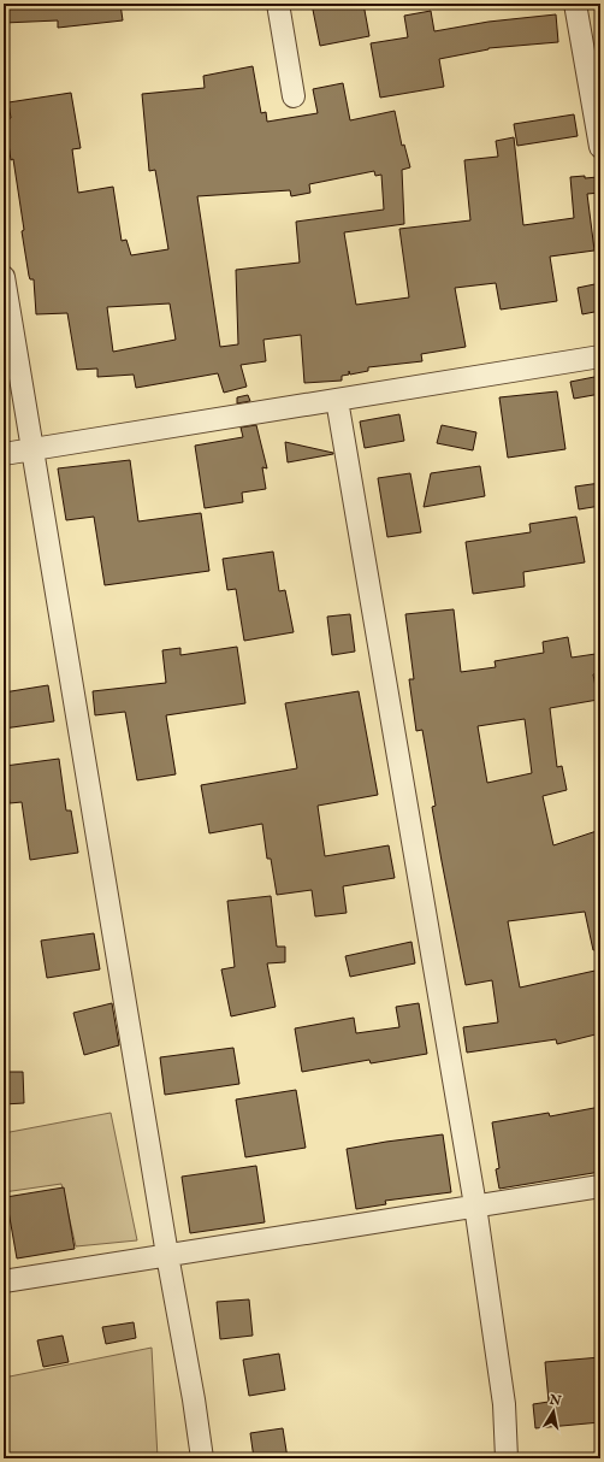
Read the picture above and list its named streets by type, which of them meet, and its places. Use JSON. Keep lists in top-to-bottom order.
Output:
{
  "north": "top"
}
